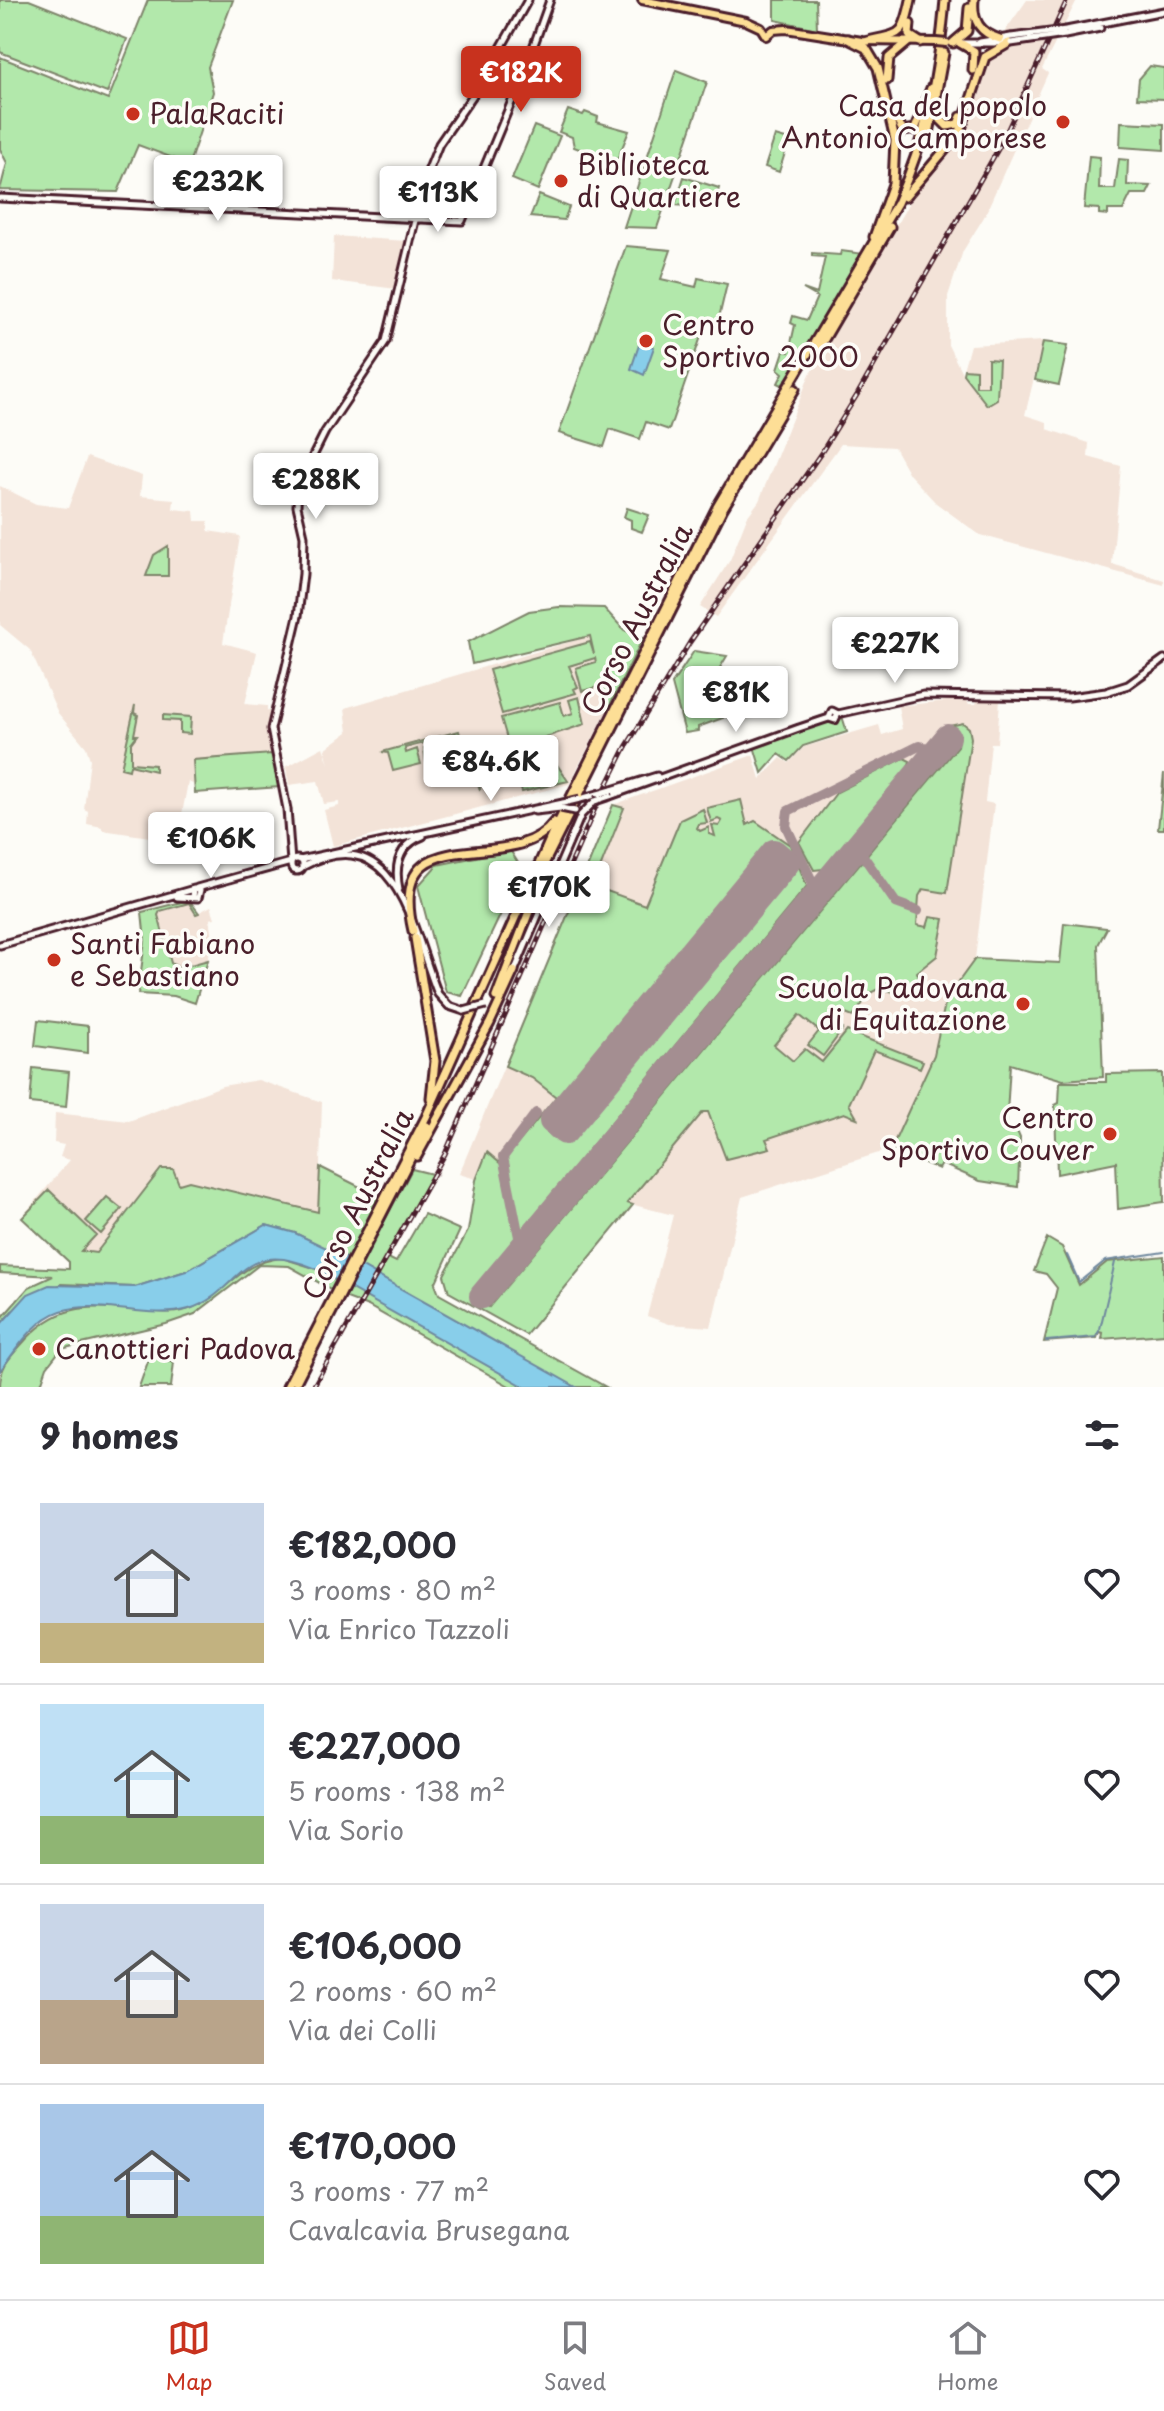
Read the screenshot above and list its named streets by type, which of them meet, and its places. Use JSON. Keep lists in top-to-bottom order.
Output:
{
  "streets": {
    "highway": ["Corso Australia"]
  },
  "places": [
    "PalaRaciti",
    "Casa del popolo Antonio Camporese",
    "Biblioteca di Quartiere",
    "Centro Sportivo 2000",
    "Santi Fabiano e Sebastiano",
    "Scuola Padovana di Equitazione",
    "Centro Sportivo Couver",
    "Canottieri Padova"
  ],
  "page": {
    "price": [
      "€182K",
      "€232K",
      "€113K",
      "€288K",
      "€227K",
      "€81K",
      "€84.6K",
      "€106K",
      "€170K"
    ],
    "heading": "9 homes",
    "list": [
      {
        "name": "€182,000",
        "note": "3 rooms · 80 m² · Via Enrico Tazzoli"
      },
      {
        "name": "€227,000",
        "note": "5 rooms · 138 m² · Via Sorio"
      },
      {
        "name": "€106,000",
        "note": "2 rooms · 60 m² · Via dei Colli"
      },
      {
        "name": "€170,000",
        "note": "3 rooms · 77 m² · Cavalcavia Brusegana"
      }
    ],
    "tabs": ["Map", "Saved", "Home"]
  }
}
